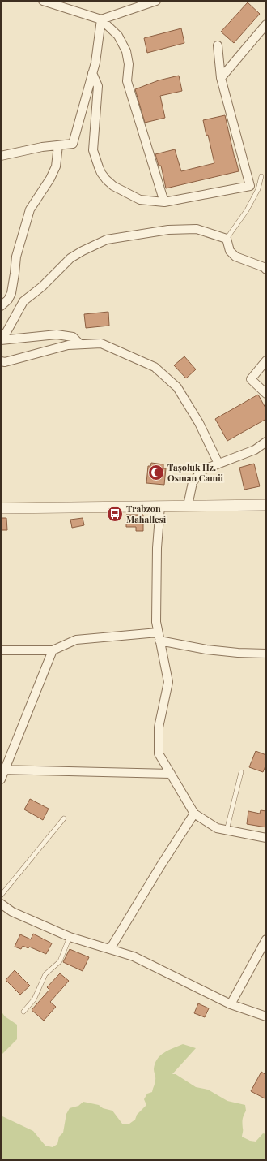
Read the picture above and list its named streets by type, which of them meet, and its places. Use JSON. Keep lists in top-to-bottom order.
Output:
{
  "places": {
    "mosque": ["Taşoluk Hz. Osman Camii"],
    "bus stop": ["Trabzon Mahallesi"]
  }
}
